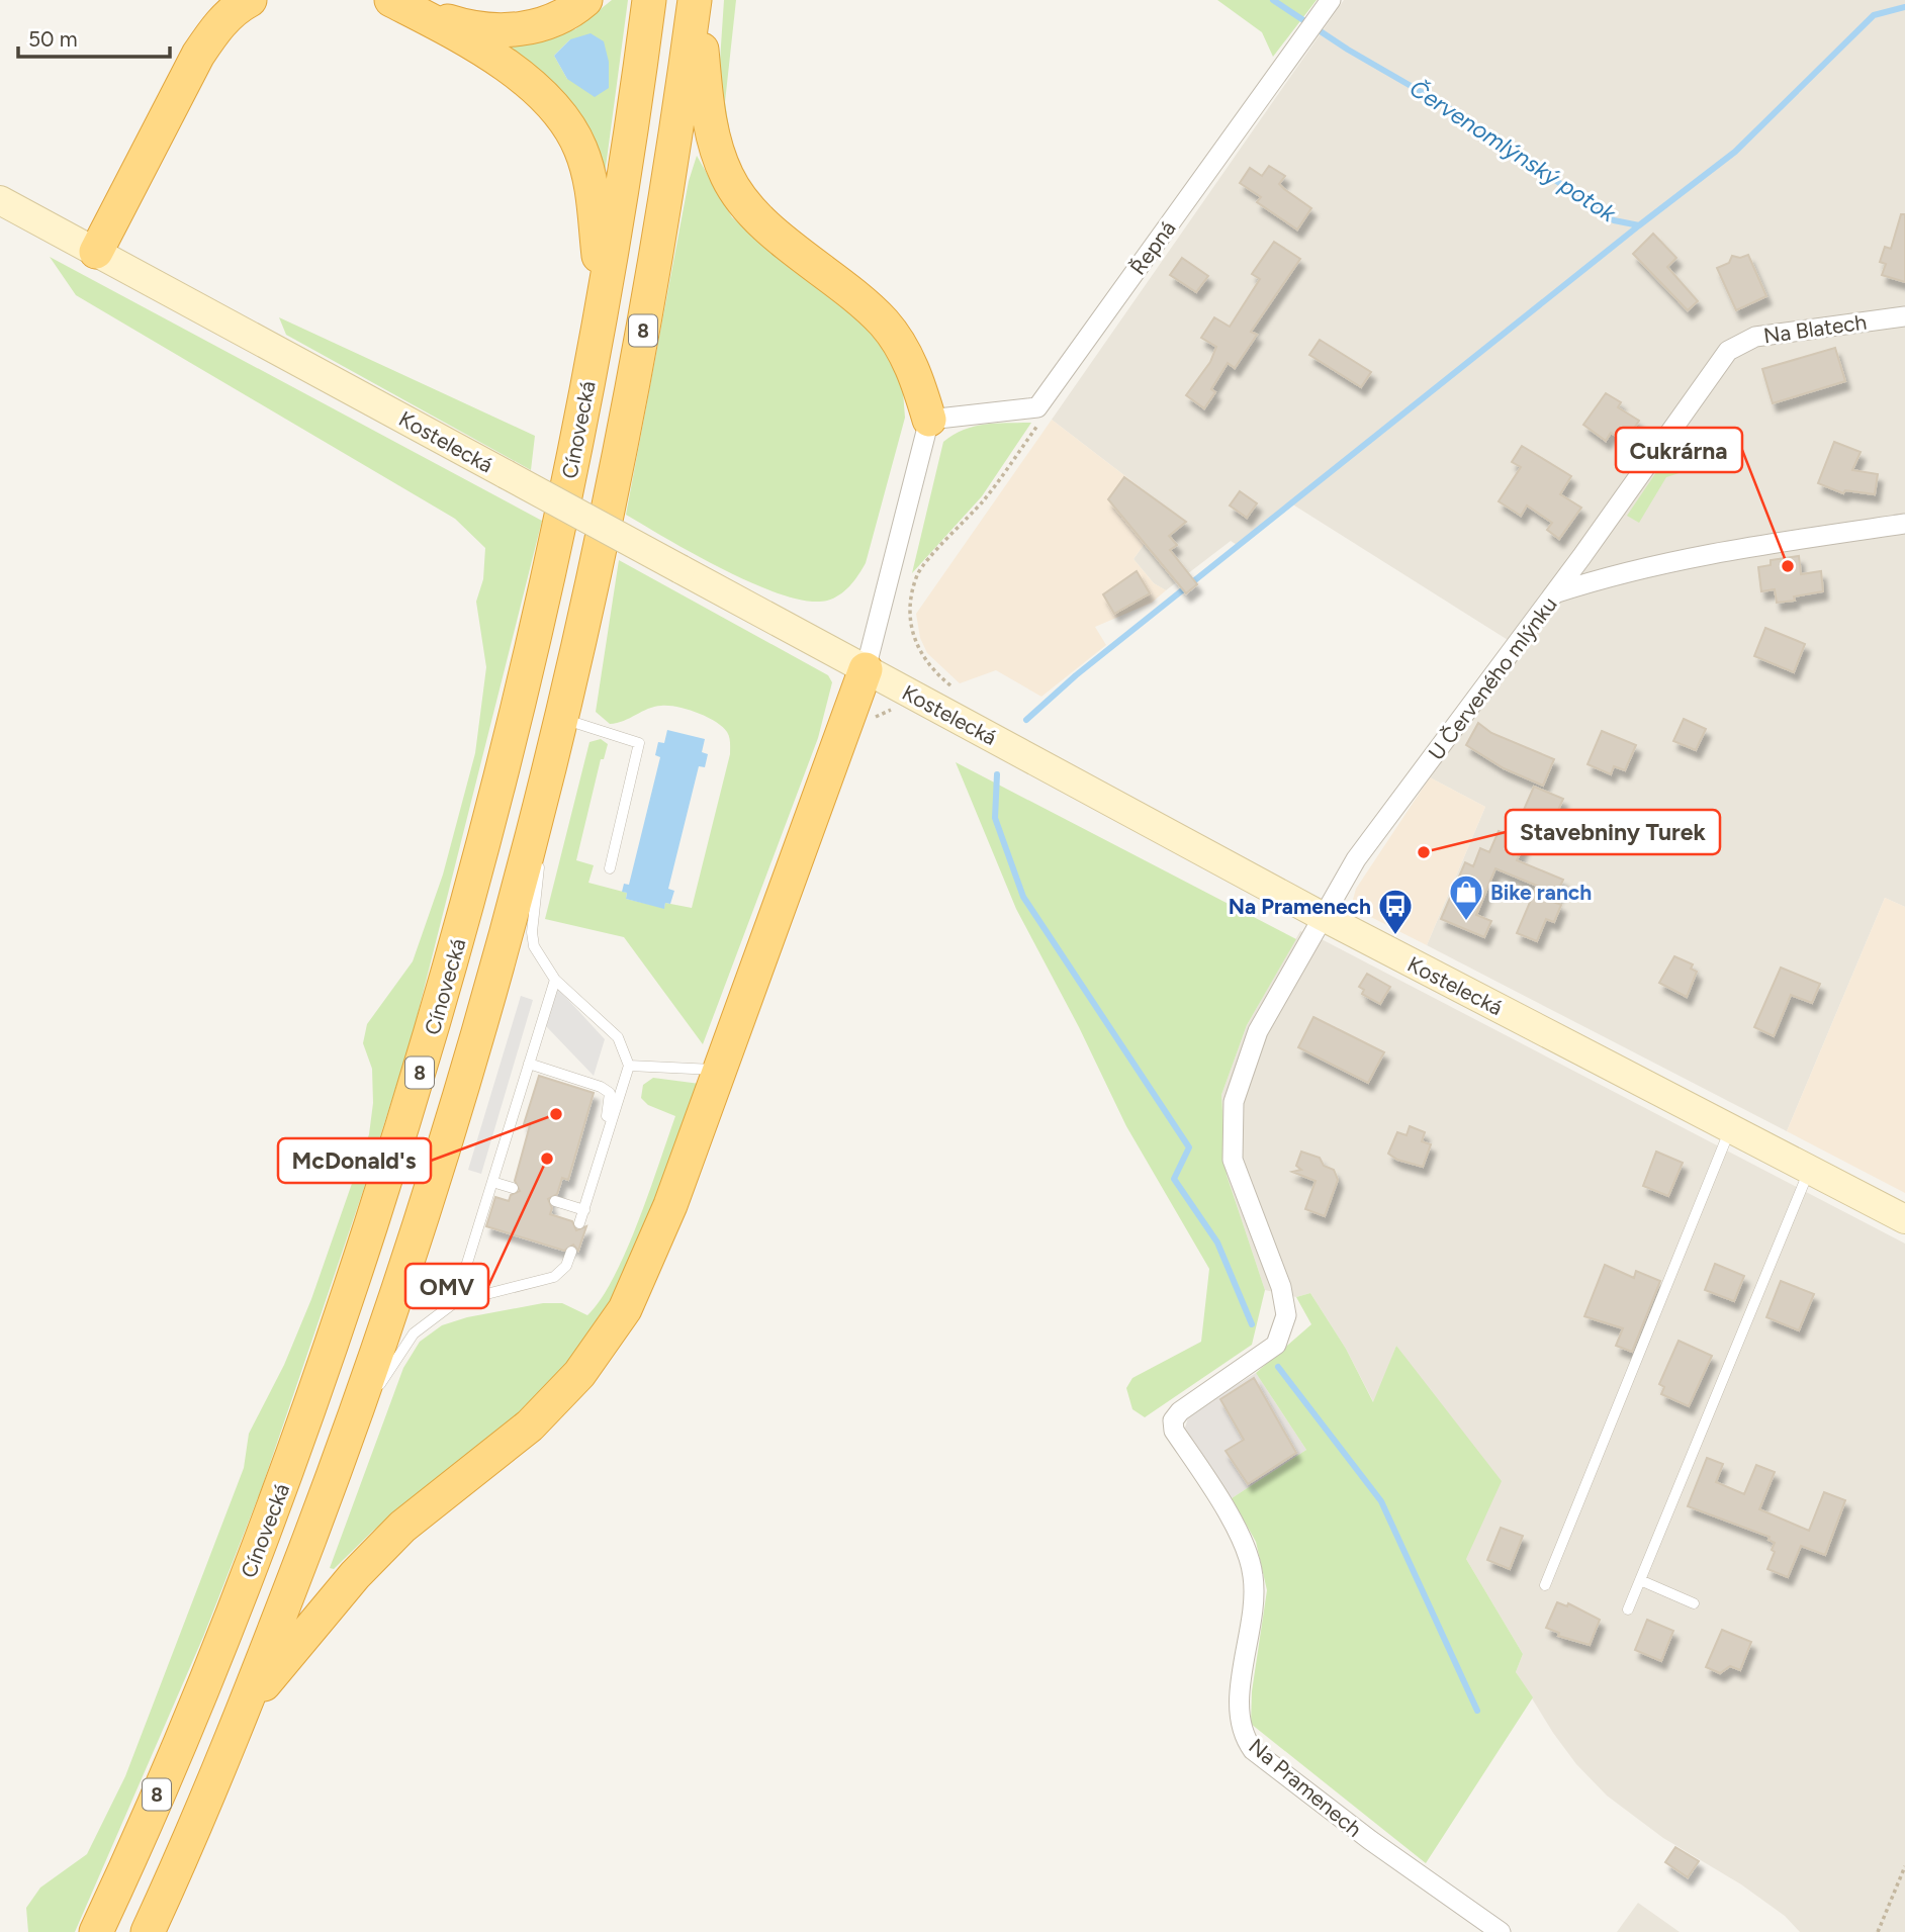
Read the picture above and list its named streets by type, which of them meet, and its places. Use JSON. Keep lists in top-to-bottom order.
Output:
{
  "streets": {
    "highway": ["8", "Cínovecká"],
    "main road": ["Kostelecká"],
    "street": [
      "Řepná",
      "Na Blatech",
      "U Červeného mlýnku",
      "Na Pramenech"
    ]
  },
  "crossings": [
    ["Na Blatech", "U Červeného mlýnku"],
    ["Kostelecká", "U Červeného mlýnku"],
    ["Kostelecká", "Na Pramenech"],
    ["U Červeného mlýnku", "Na Pramenech"]
  ],
  "water": ["Červenomlýnský potok"],
  "places": {
    "other": [
      "Cukrárna",
      "Stavebniny Turek",
      "McDonald's",
      "OMV"
    ],
    "shop": ["Bike ranch"],
    "bus stop": ["Na Pramenech"]
  },
  "scale_bar": "50 m"
}
